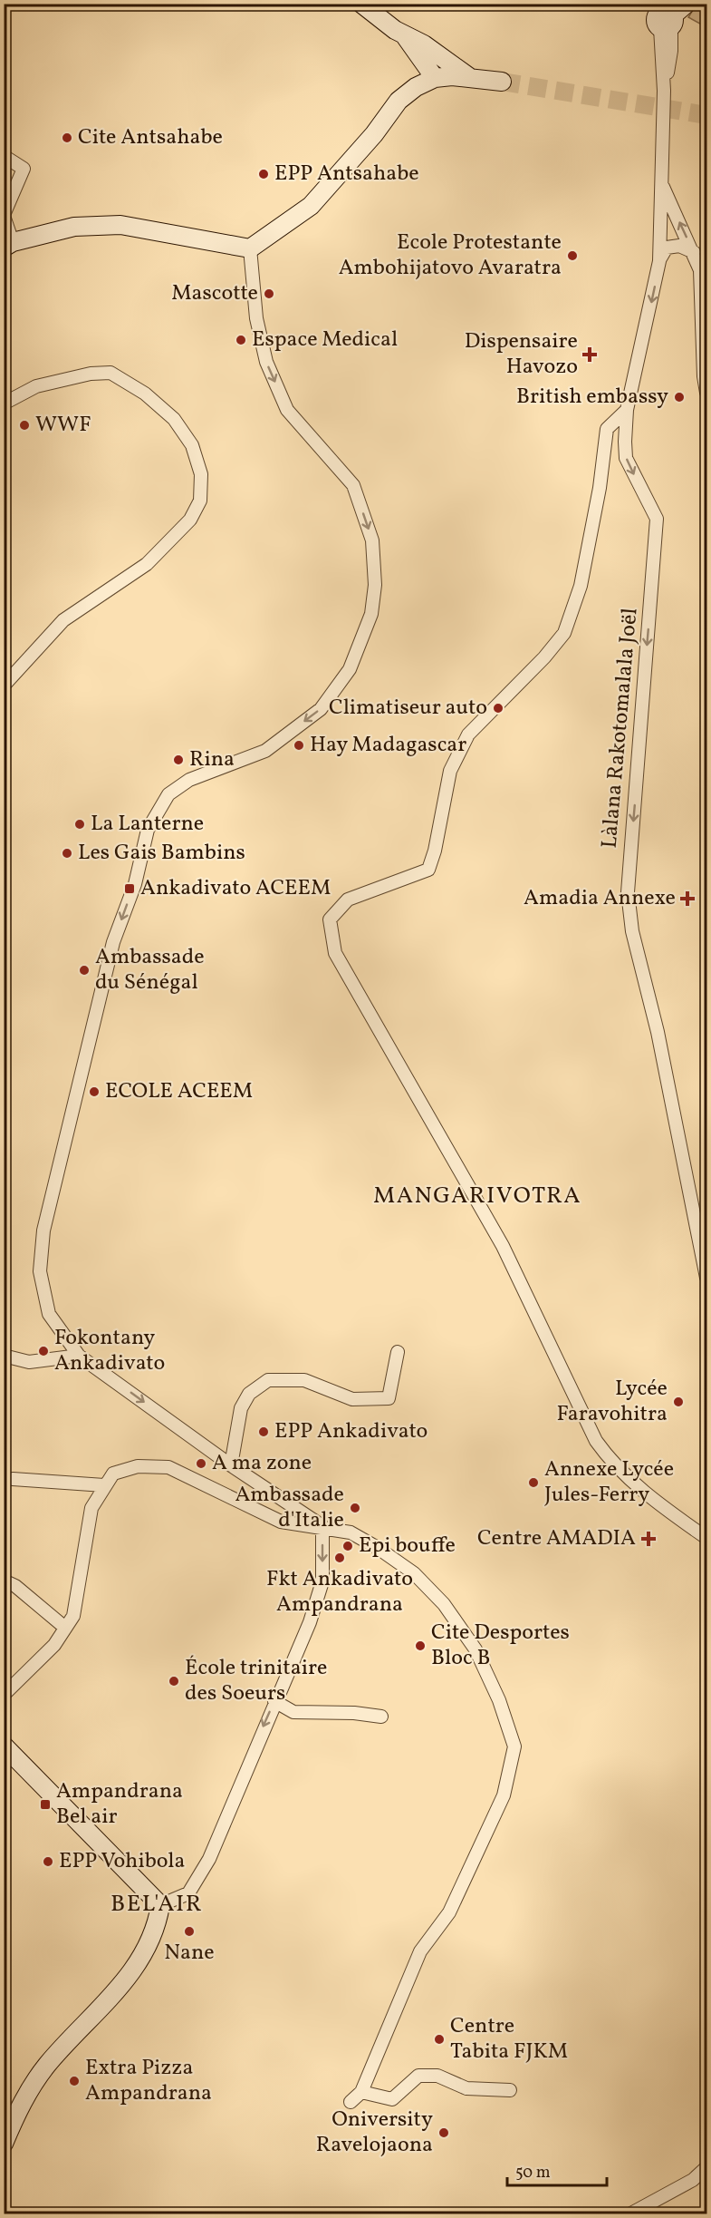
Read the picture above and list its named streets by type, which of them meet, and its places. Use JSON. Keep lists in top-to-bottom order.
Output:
{
  "streets": {
    "street": ["Làlana Rakotomalala Joël"]
  },
  "one_way": ["Làlana Rakotomalala Joël"],
  "districts": ["MANGARIVOTRA", "BEL'AIR"],
  "places": {
    "other": [
      "Cite Antsahabe",
      "EPP Antsahabe",
      "Ecole Protestante Ambohijatovo Avaratra",
      "Mascotte",
      "Espace Medical",
      "British embassy",
      "WWF",
      "Climatiseur auto",
      "Hay Madagascar",
      "Rina",
      "La Lanterne",
      "Les Gais Bambins",
      "Ambassade du Sénégal",
      "ECOLE ACEEM",
      "Fokontany Ankadivato",
      "Lycée Faravohitra",
      "EPP Ankadivato",
      "A ma zone",
      "Annexe Lycée Jules-Ferry",
      "Ambassade d'Italie",
      "Epi bouffe",
      "Fkt Ankadivato Ampandrana",
      "Cite Desportes Bloc B",
      "École trinitaire des Soeurs",
      "EPP Vohibola",
      "Nane",
      "Centre Tabita FJKM",
      "Extra Pizza Ampandrana",
      "Oniversity Ravelojaona"
    ],
    "health": ["Dispensaire Havozo", "Amadia Annexe", "Centre AMADIA"],
    "transit": ["Ankadivato ACEEM", "Ampandrana Bel air"]
  },
  "scale_bar": "50 m"
}
